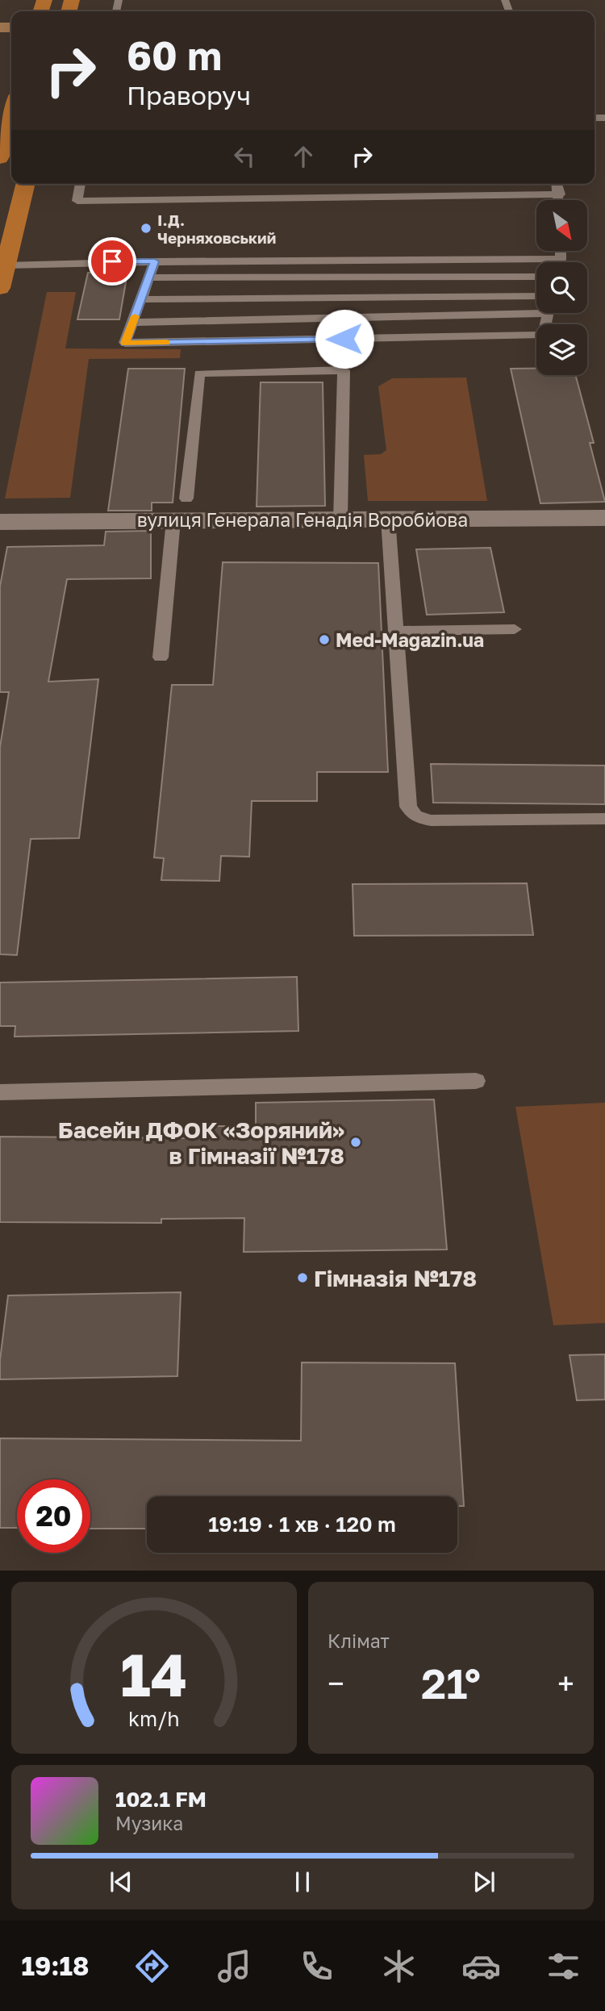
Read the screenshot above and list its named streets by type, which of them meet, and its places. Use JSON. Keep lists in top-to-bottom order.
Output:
{
  "streets": {
    "street": ["вулиця Генерала Генадія Воробйова"]
  },
  "places": [
    "І.Д. Черняховський",
    "Med-Magazin.ua",
    "Басейн ДФОК «Зоряний» в Гімназії №178",
    "Гімназія №178"
  ],
  "north": "bottom right",
  "page": {
    "turn": ["60 m", "Праворуч"],
    "limit": "20",
    "trip": "19:19 · 1 хв · 120 m",
    "tile": "Клімат",
    "heat": ["−", "21°", "+"],
    "song": ["102.1 FM", "Музика"],
    "tabs": "19:18",
    "gauge": ["14", "km/h"]
  }
}
